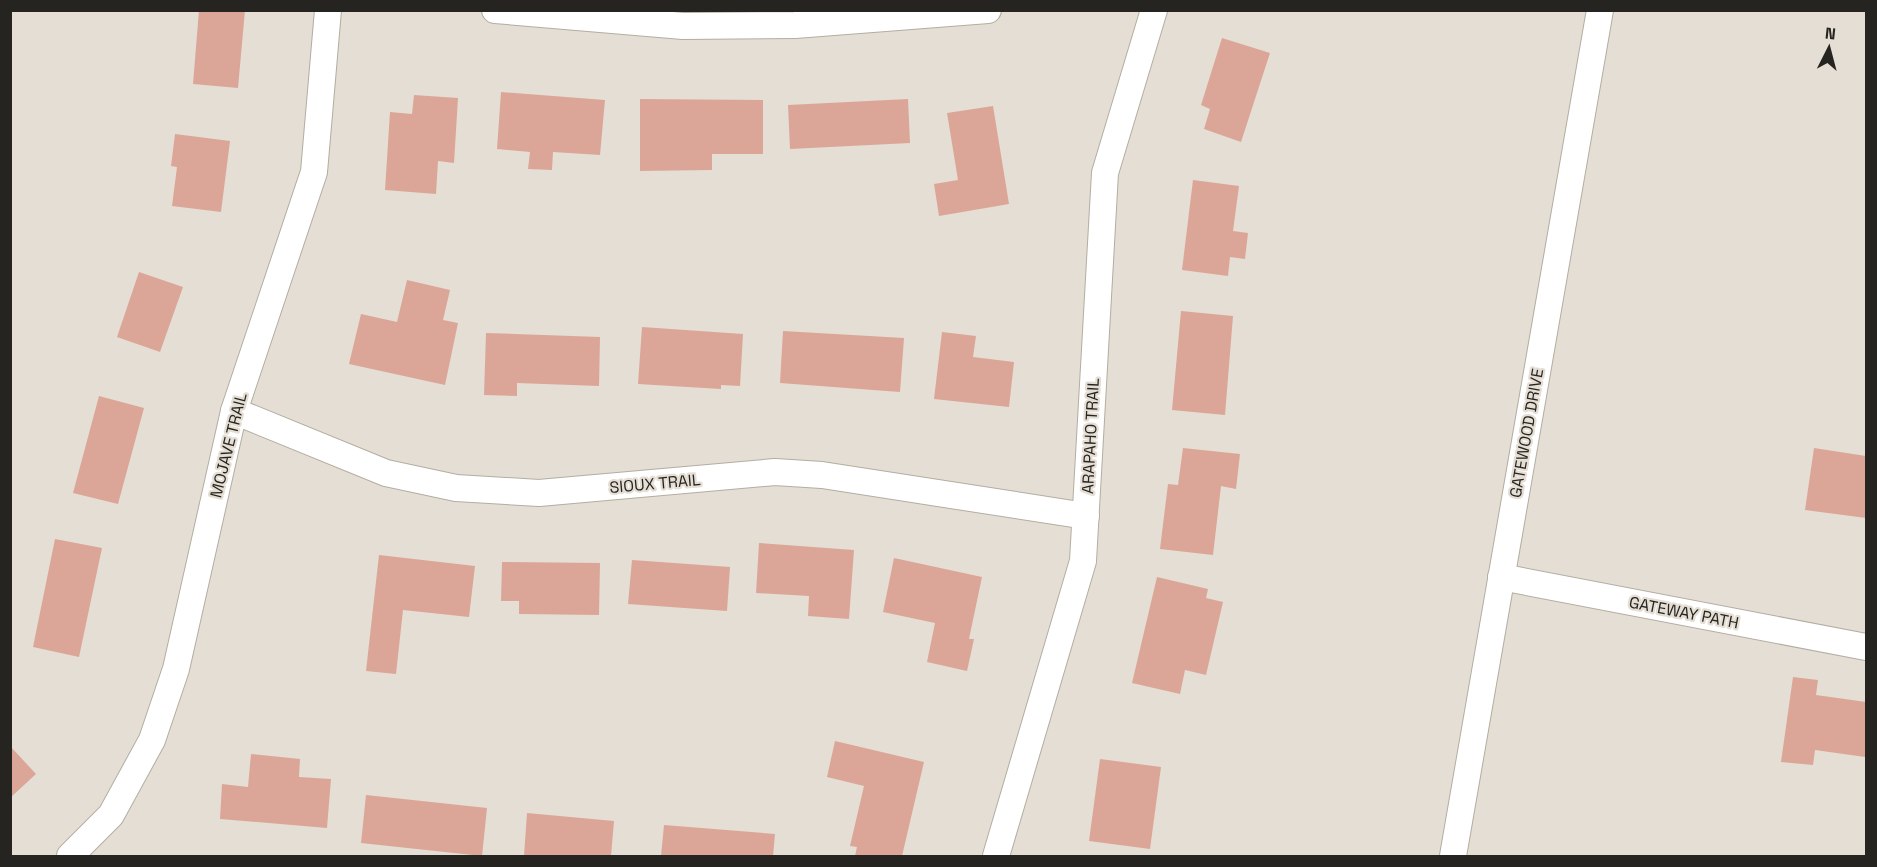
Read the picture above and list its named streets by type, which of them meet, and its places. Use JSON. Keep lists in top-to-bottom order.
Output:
{
  "streets": {
    "street": [
      "GATEWOOD DRIVE",
      "ARAPAHO TRAIL",
      "MOJAVE TRAIL",
      "SIOUX TRAIL",
      "GATEWAY PATH"
    ]
  },
  "crossings": [
    ["GATEWOOD DRIVE", "GATEWAY PATH"],
    ["ARAPAHO TRAIL", "SIOUX TRAIL"],
    ["MOJAVE TRAIL", "SIOUX TRAIL"]
  ],
  "north": "top"
}
